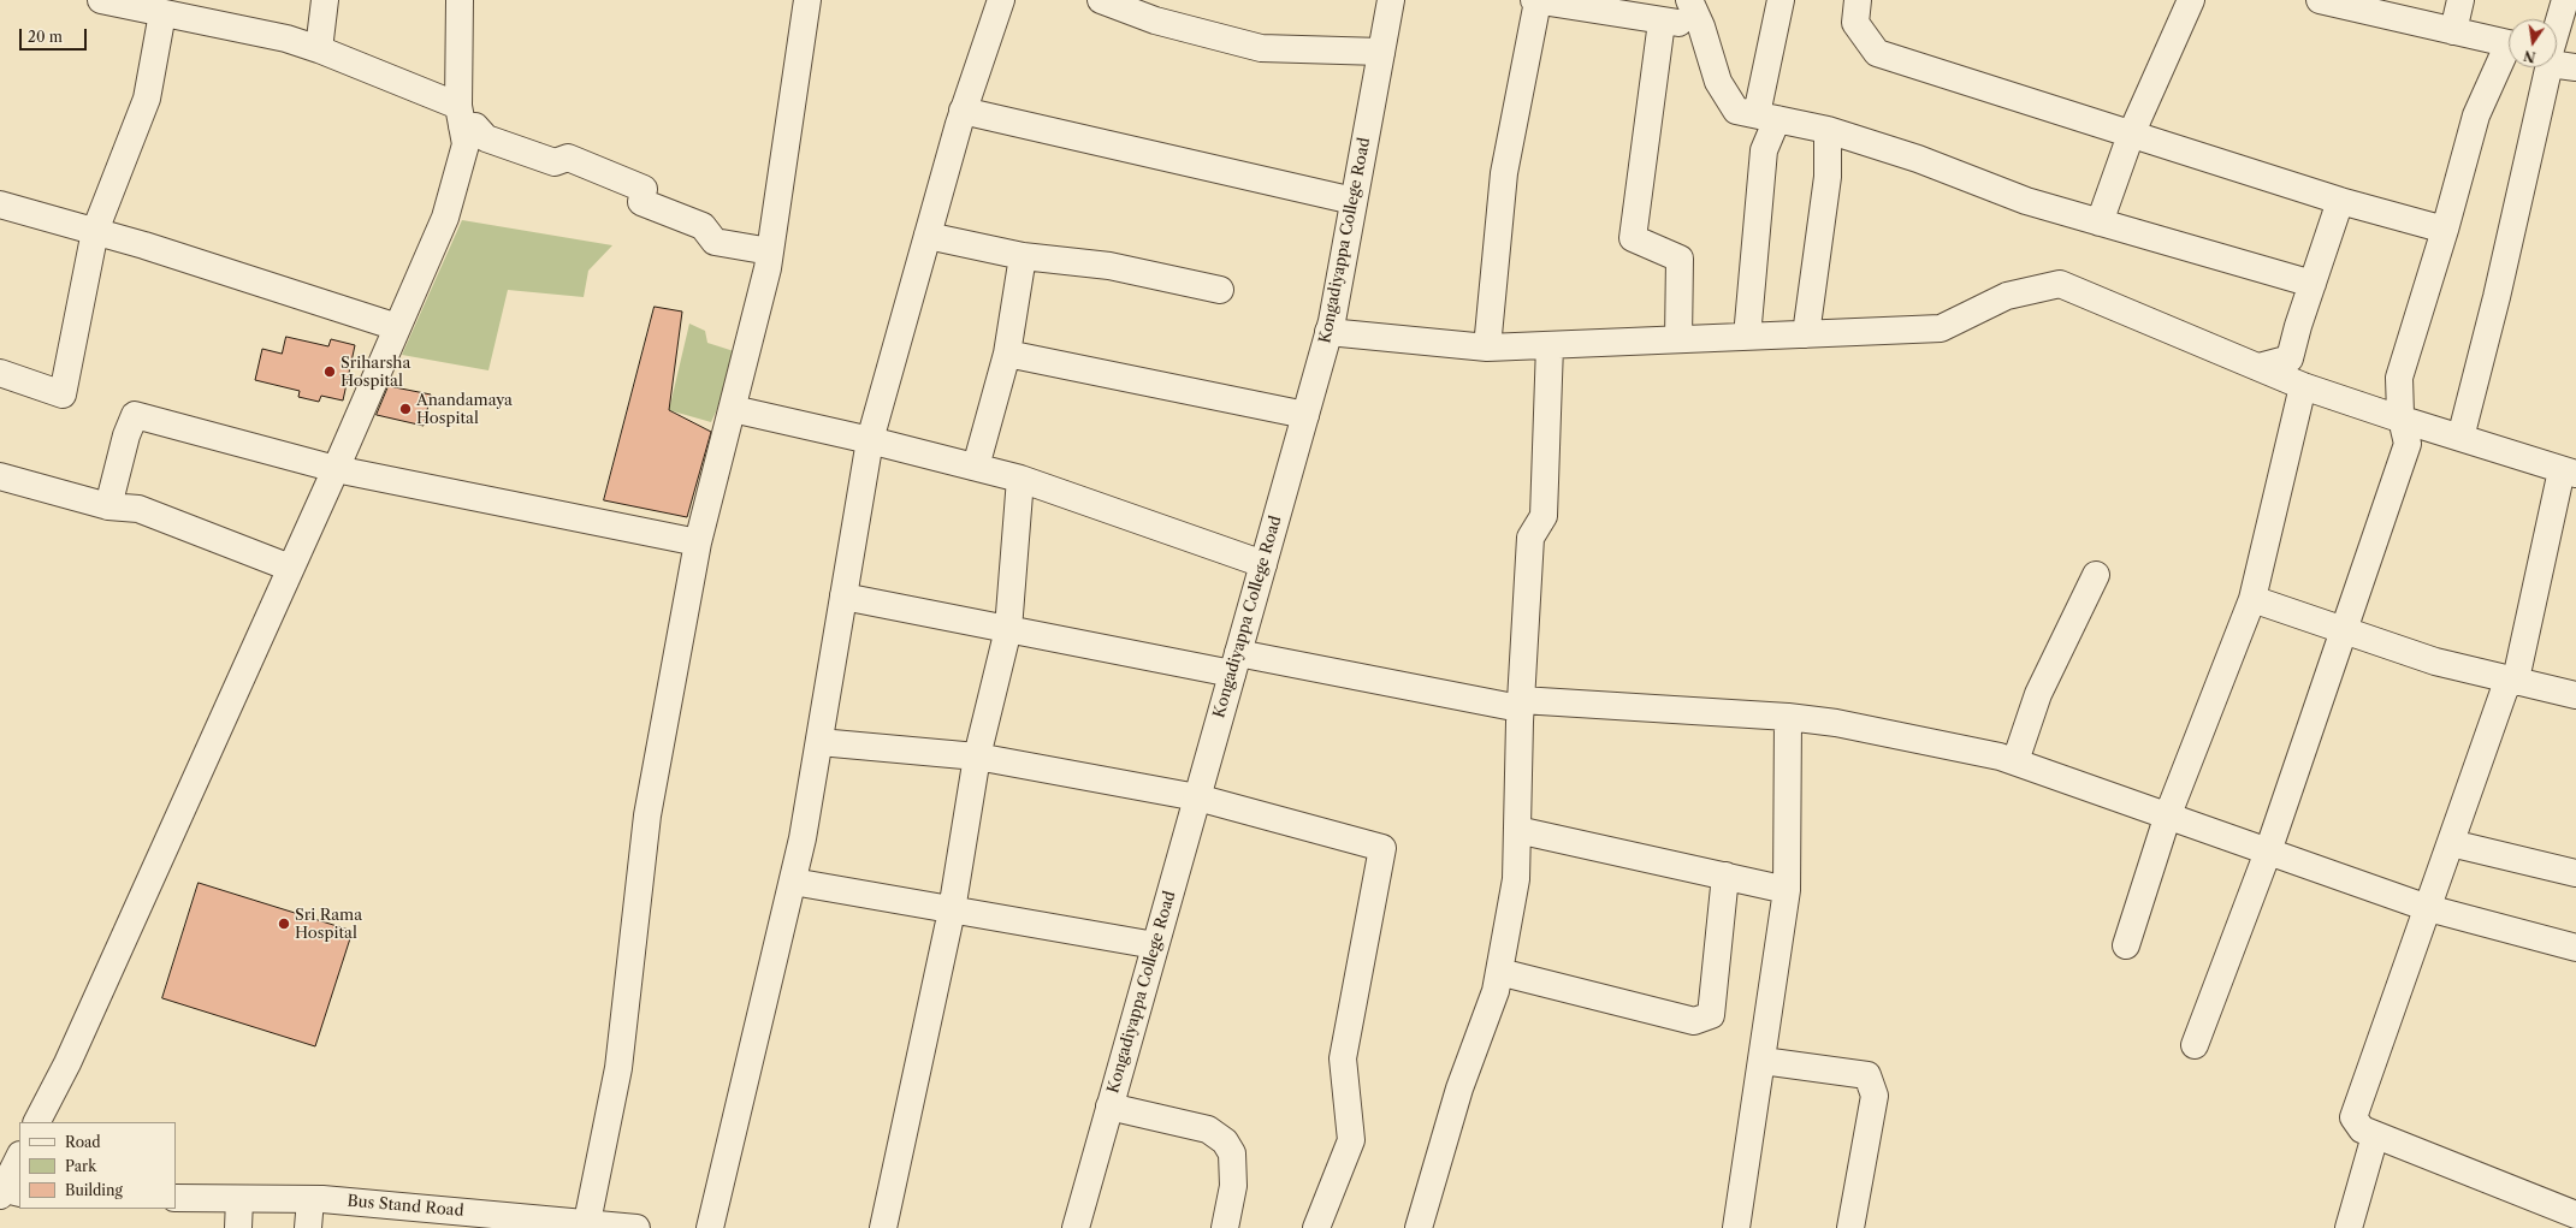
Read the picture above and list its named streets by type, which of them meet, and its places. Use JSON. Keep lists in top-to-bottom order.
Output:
{
  "streets": {
    "street": ["Kongadiyappa College Road", "Bus Stand Road"]
  },
  "places": ["Sriharsha Hospital", "Anandamaya Hospital", "Sri Rama Hospital"],
  "legend": ["Road", "Park", "Building"],
  "scale_bar": "20 m",
  "north": "bottom"
}
